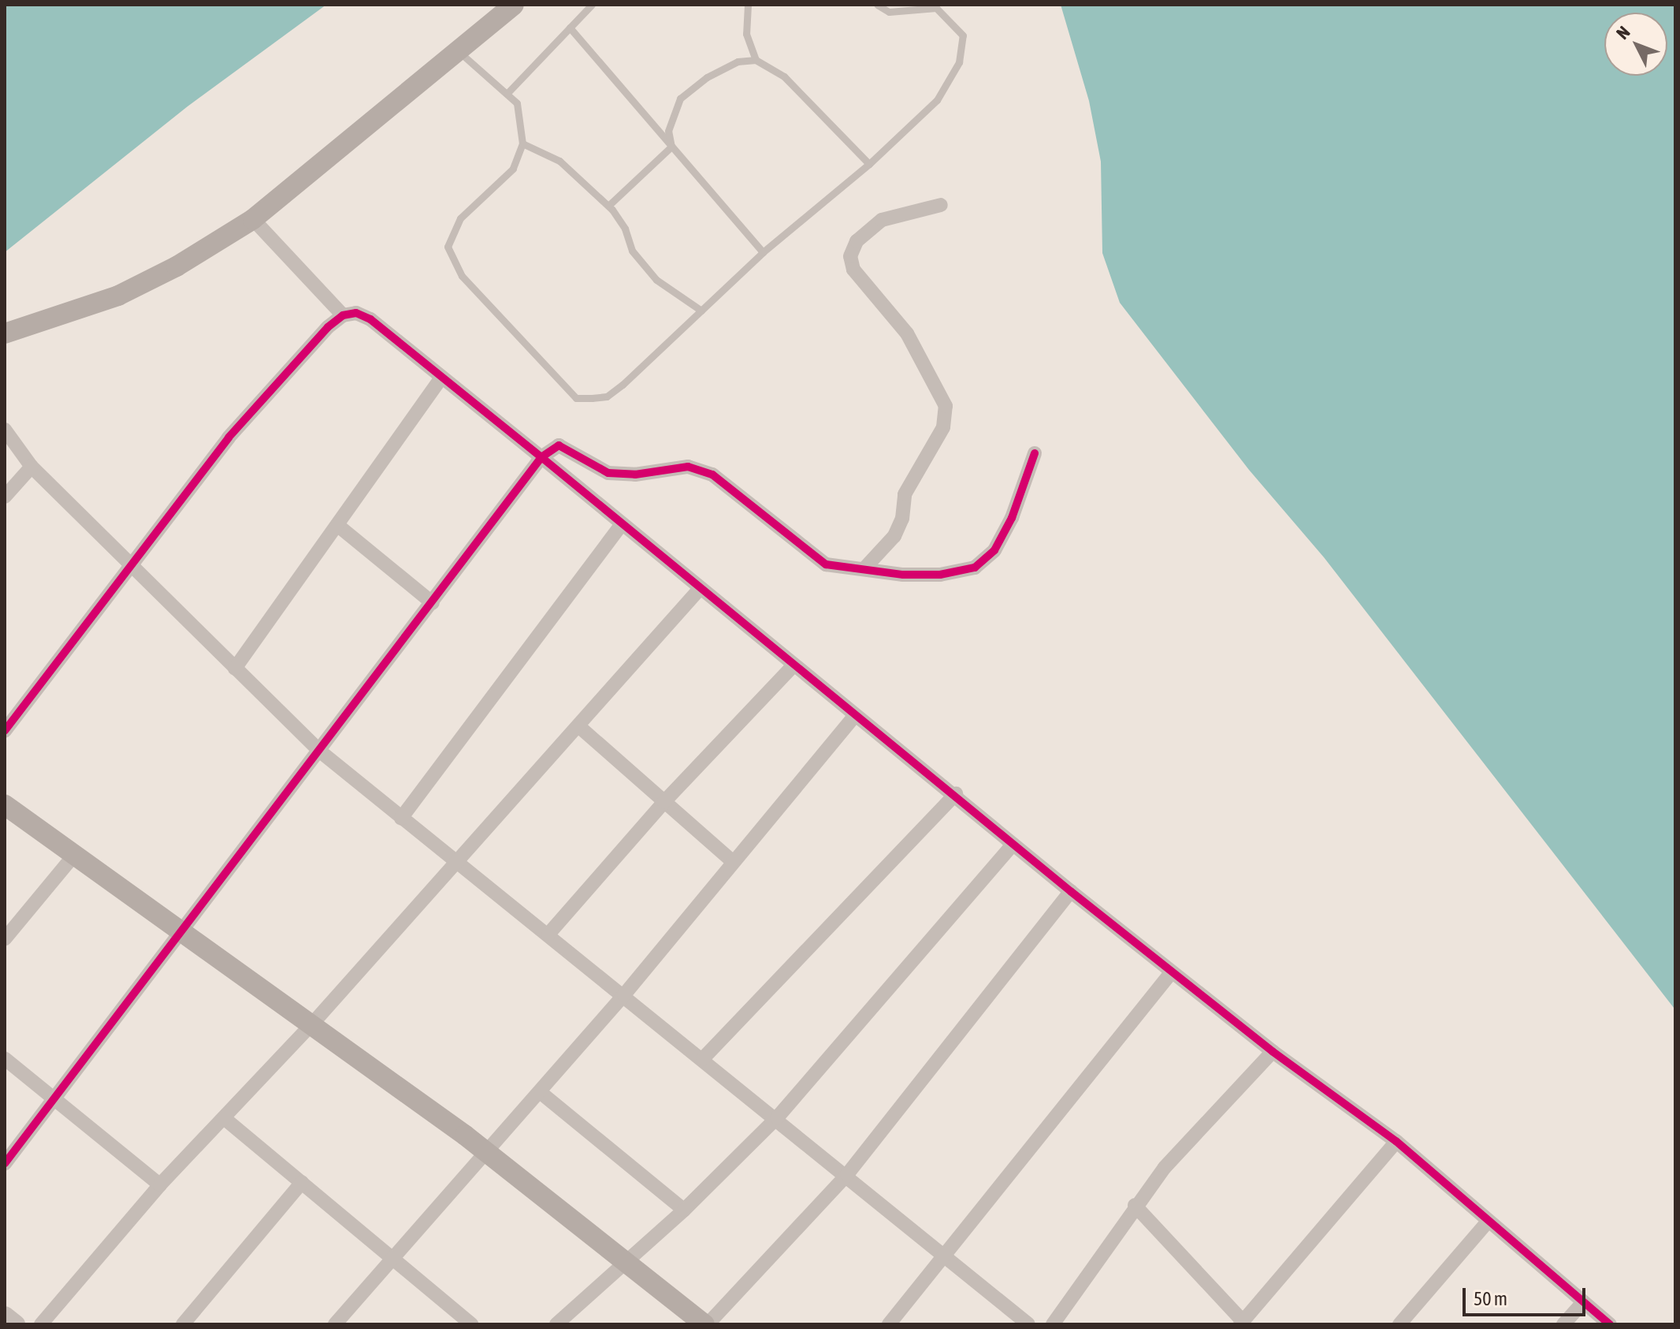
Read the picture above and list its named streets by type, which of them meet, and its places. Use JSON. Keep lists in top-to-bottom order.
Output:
{
  "scale_bar": "50 m",
  "north": "top left"
}
